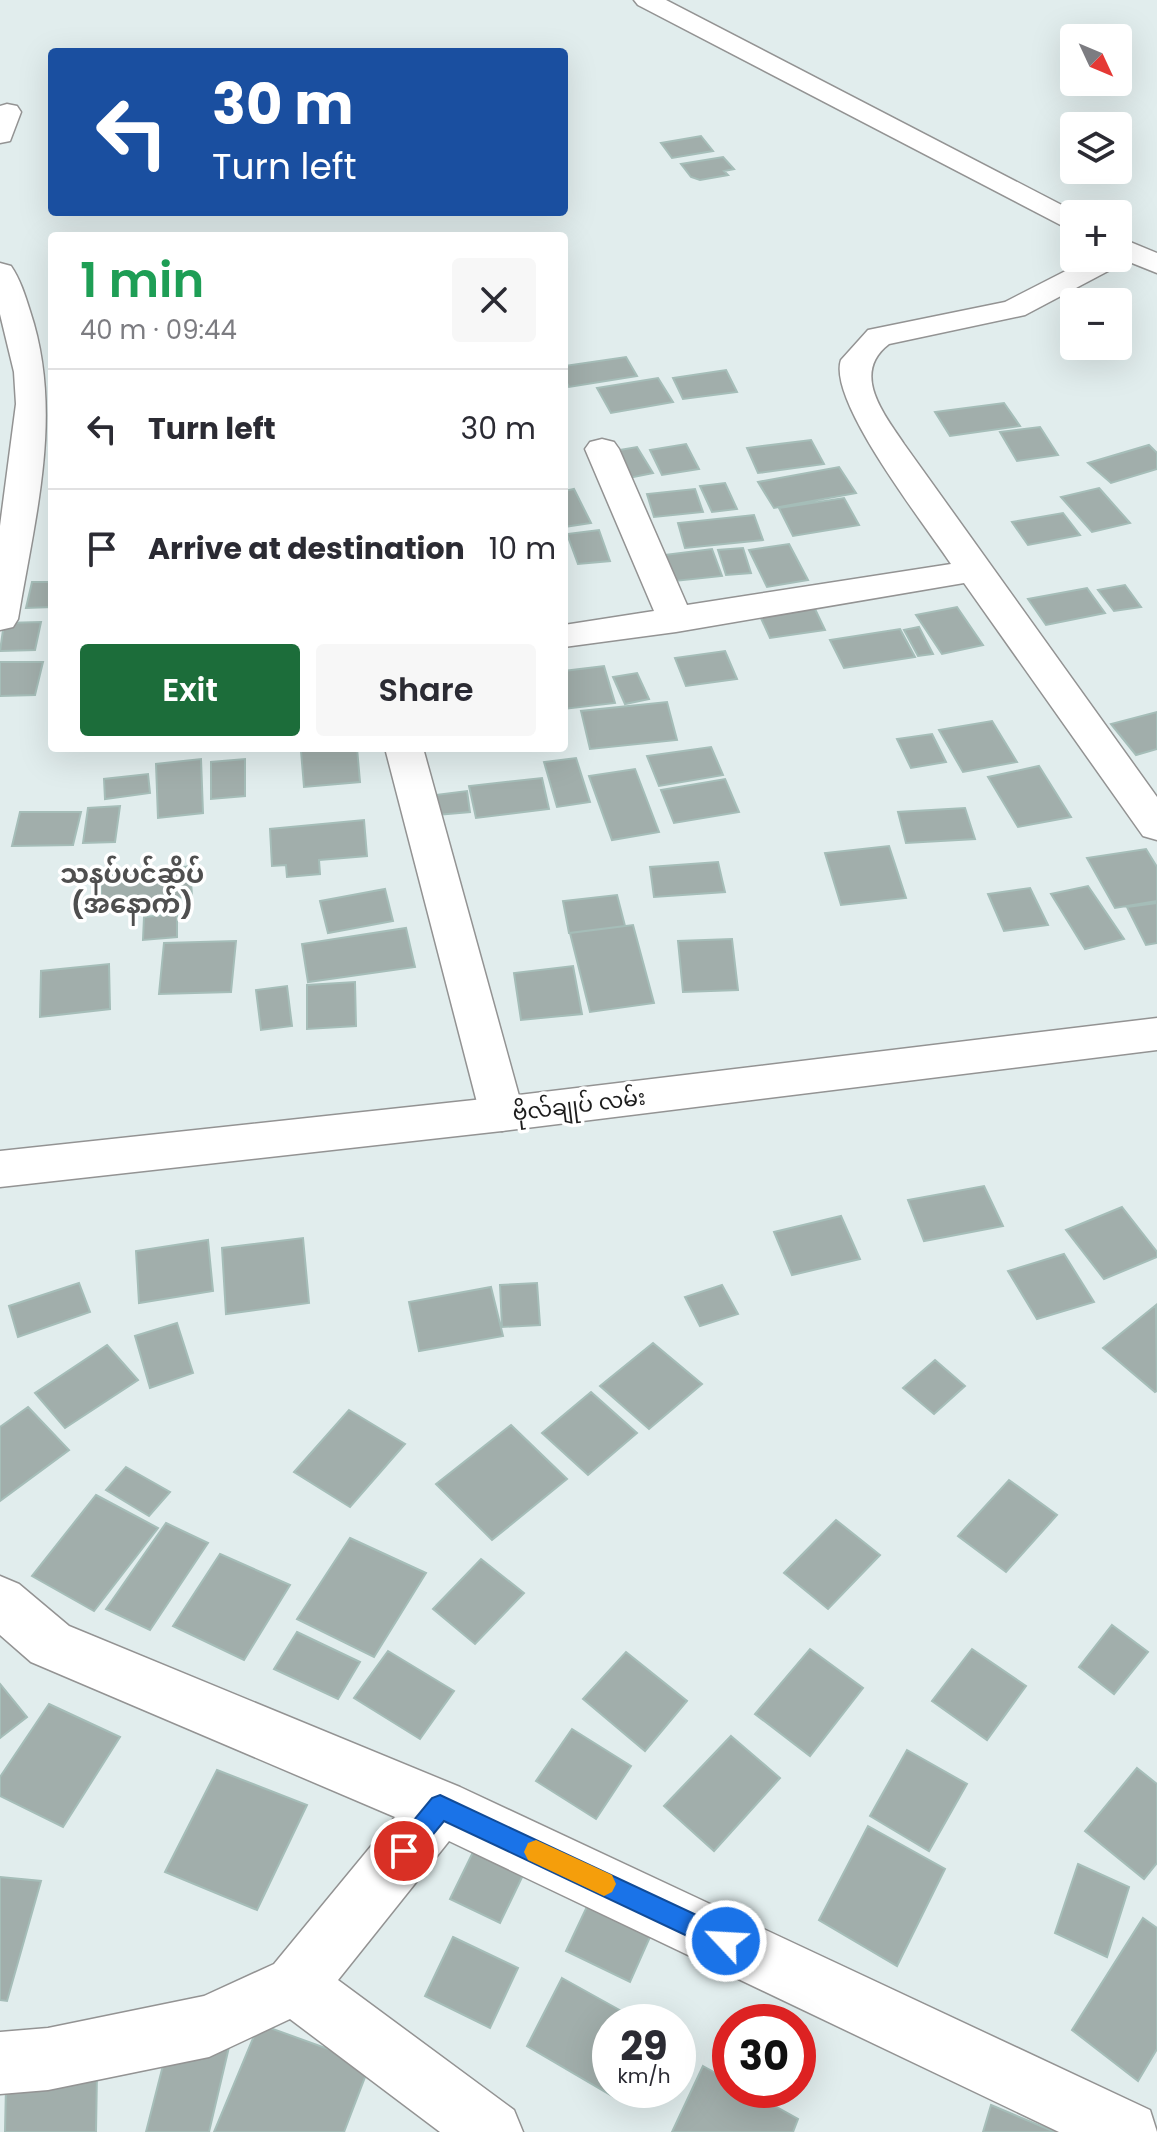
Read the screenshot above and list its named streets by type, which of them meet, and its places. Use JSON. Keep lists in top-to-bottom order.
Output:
{
  "streets": {
    "street": ["ဗိုလ်ချုပ် လမ်း"]
  },
  "districts": ["သနပ်ပင်ဆိပ် (အနောက်)"],
  "north": "bottom right",
  "page": {
    "map_buttons": ["+", "−"],
    "turn": ["30 m", "Turn left"],
    "heading": ["1 min", "40 m · 09:44"],
    "list": [
      {
        "name": "Turn left",
        "value": "30 m"
      },
      {
        "name": "Arrive at destination",
        "value": "10 m"
      }
    ],
    "buttons": ["Exit", "Share"],
    "speed": "29 km/h",
    "limit": "30"
  }
}
